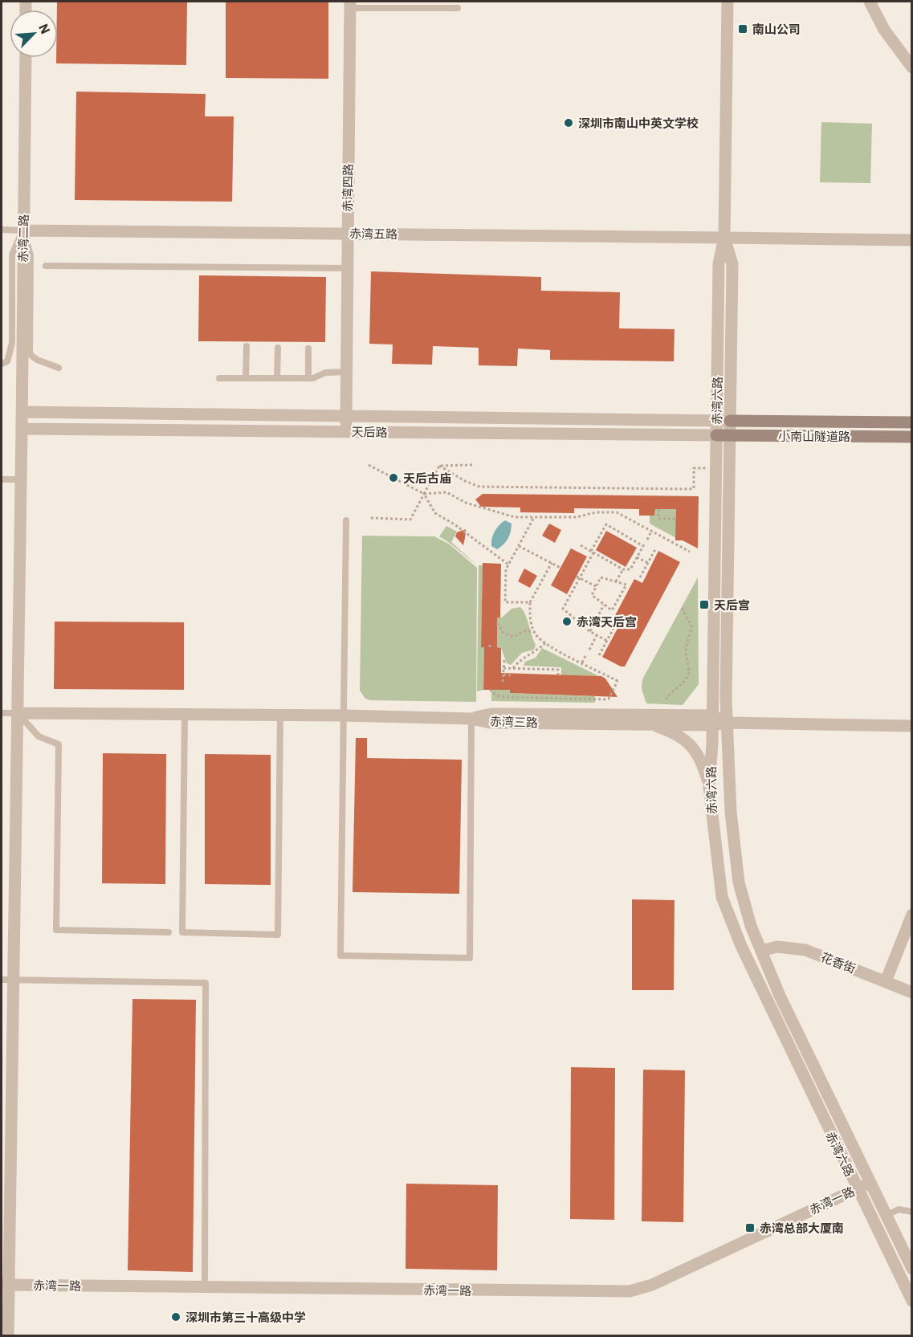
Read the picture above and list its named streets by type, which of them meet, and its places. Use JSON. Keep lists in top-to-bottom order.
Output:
{
  "streets": {
    "main road": ["小南山隧道路"],
    "street": [
      "赤湾四路",
      "赤湾五路",
      "赤湾二路",
      "赤湾六路",
      "天后路",
      "赤湾三路",
      "花香街",
      "赤湾一路"
    ]
  },
  "crossings": [
    ["赤湾四路", "赤湾五路"],
    ["赤湾四路", "天后路"],
    ["赤湾五路", "赤湾二路"],
    ["赤湾五路", "赤湾六路"],
    ["赤湾二路", "天后路"],
    ["赤湾二路", "赤湾一路"],
    ["赤湾六路", "天后路"],
    ["赤湾六路", "小南山隧道路"],
    ["赤湾六路", "赤湾三路"],
    ["赤湾六路", "花香街"],
    ["赤湾六路", "赤湾一路"],
    ["天后路", "小南山隧道路"]
  ],
  "places": {
    "transit": ["南山公司", "天后宫", "赤湾总部大厦南"],
    "other": [
      "深圳市南山中英文学校",
      "天后古庙",
      "赤湾天后宫",
      "深圳市第三十高级中学"
    ]
  },
  "north": "top right"
}
